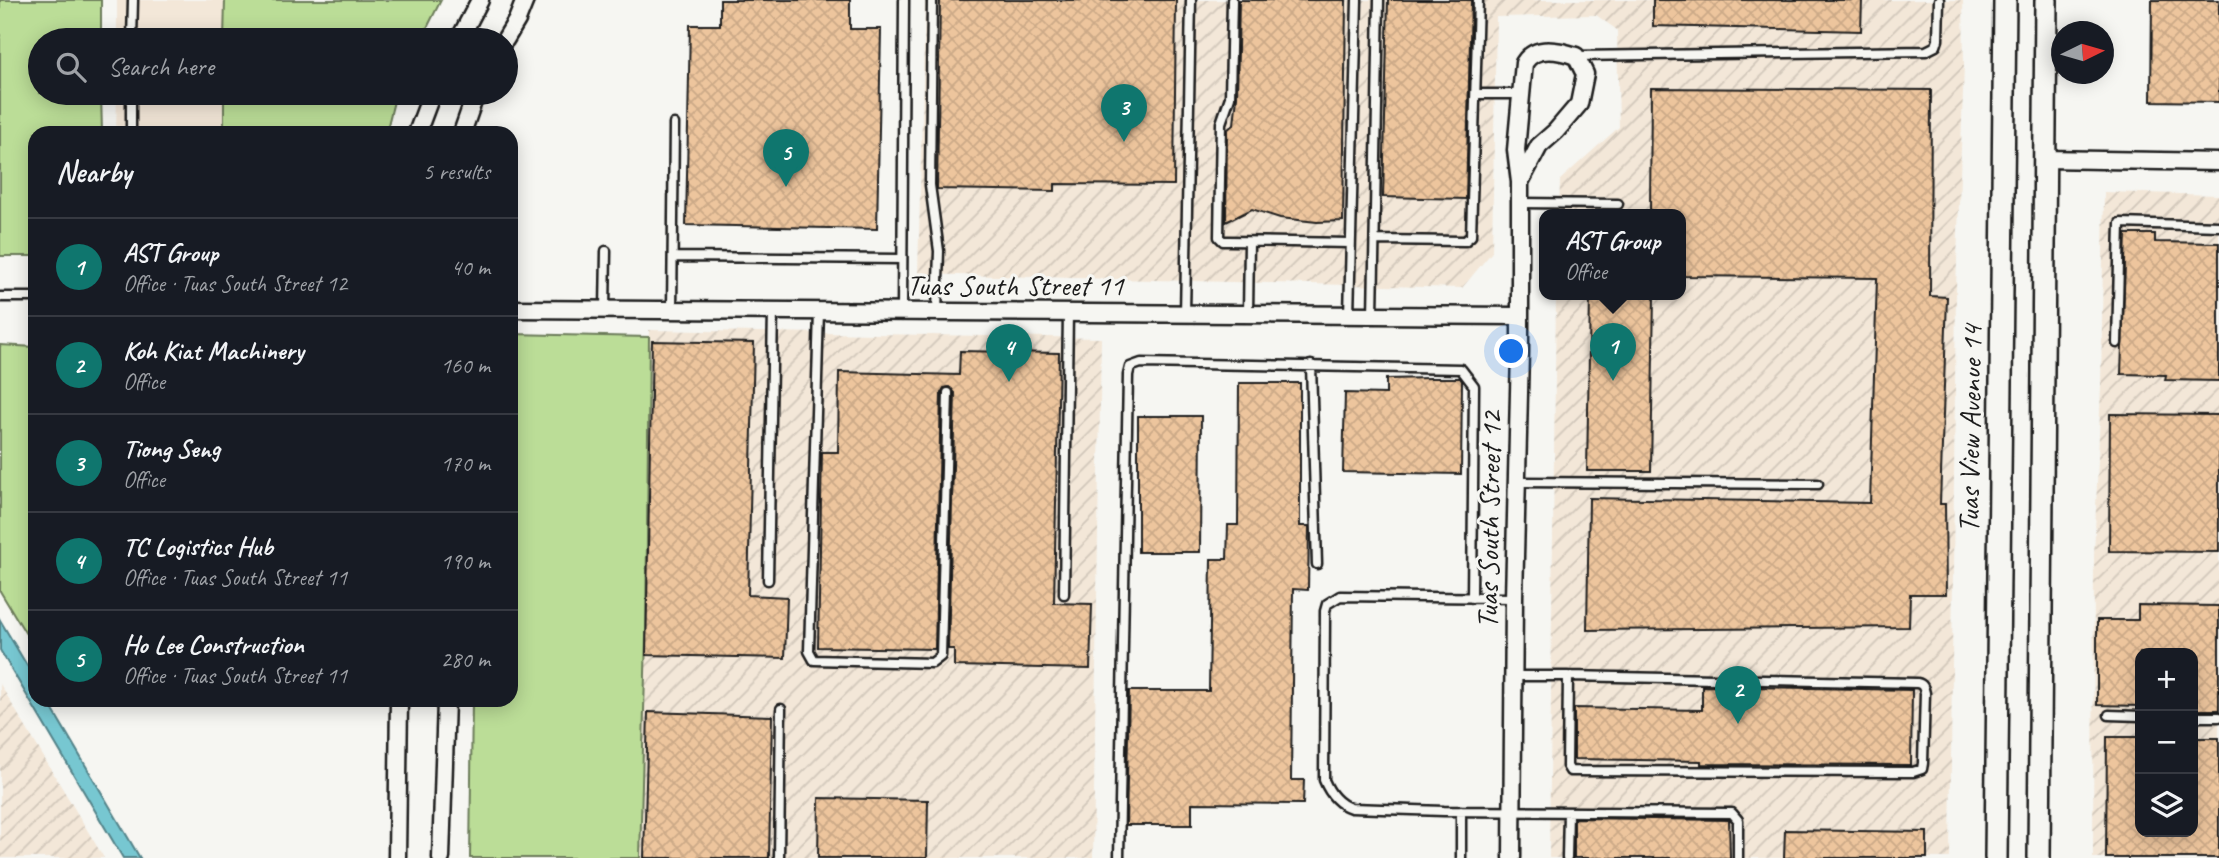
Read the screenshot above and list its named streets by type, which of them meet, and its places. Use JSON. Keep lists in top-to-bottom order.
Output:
{
  "streets": {
    "street": ["Tuas South Street 11", "Tuas View Avenue 14", "Tuas South Street 12"]
  },
  "crossings": [
    ["Tuas South Street 11", "Tuas South Street 12"]
  ],
  "north": "right",
  "page": {
    "search": "Search here",
    "pins": [
      "3",
      "5",
      "1",
      "4",
      "2"
    ],
    "heading": ["Nearby", "5 results"],
    "popup": ["AST Group", "Office"],
    "list": [
      {
        "mark": "1",
        "name": "AST Group",
        "note": "Office · Tuas South Street 12",
        "value": "40 m"
      },
      {
        "mark": "2",
        "name": "Koh Kiat Machinery",
        "note": "Office",
        "value": "160 m"
      },
      {
        "mark": "3",
        "name": "Tiong Seng",
        "note": "Office",
        "value": "170 m"
      },
      {
        "mark": "4",
        "name": "TC Logistics Hub",
        "note": "Office · Tuas South Street 11",
        "value": "190 m"
      },
      {
        "mark": "5",
        "name": "Ho Lee Construction",
        "note": "Office · Tuas South Street 11",
        "value": "280 m"
      }
    ],
    "map_buttons": ["+", "−"]
  }
}
